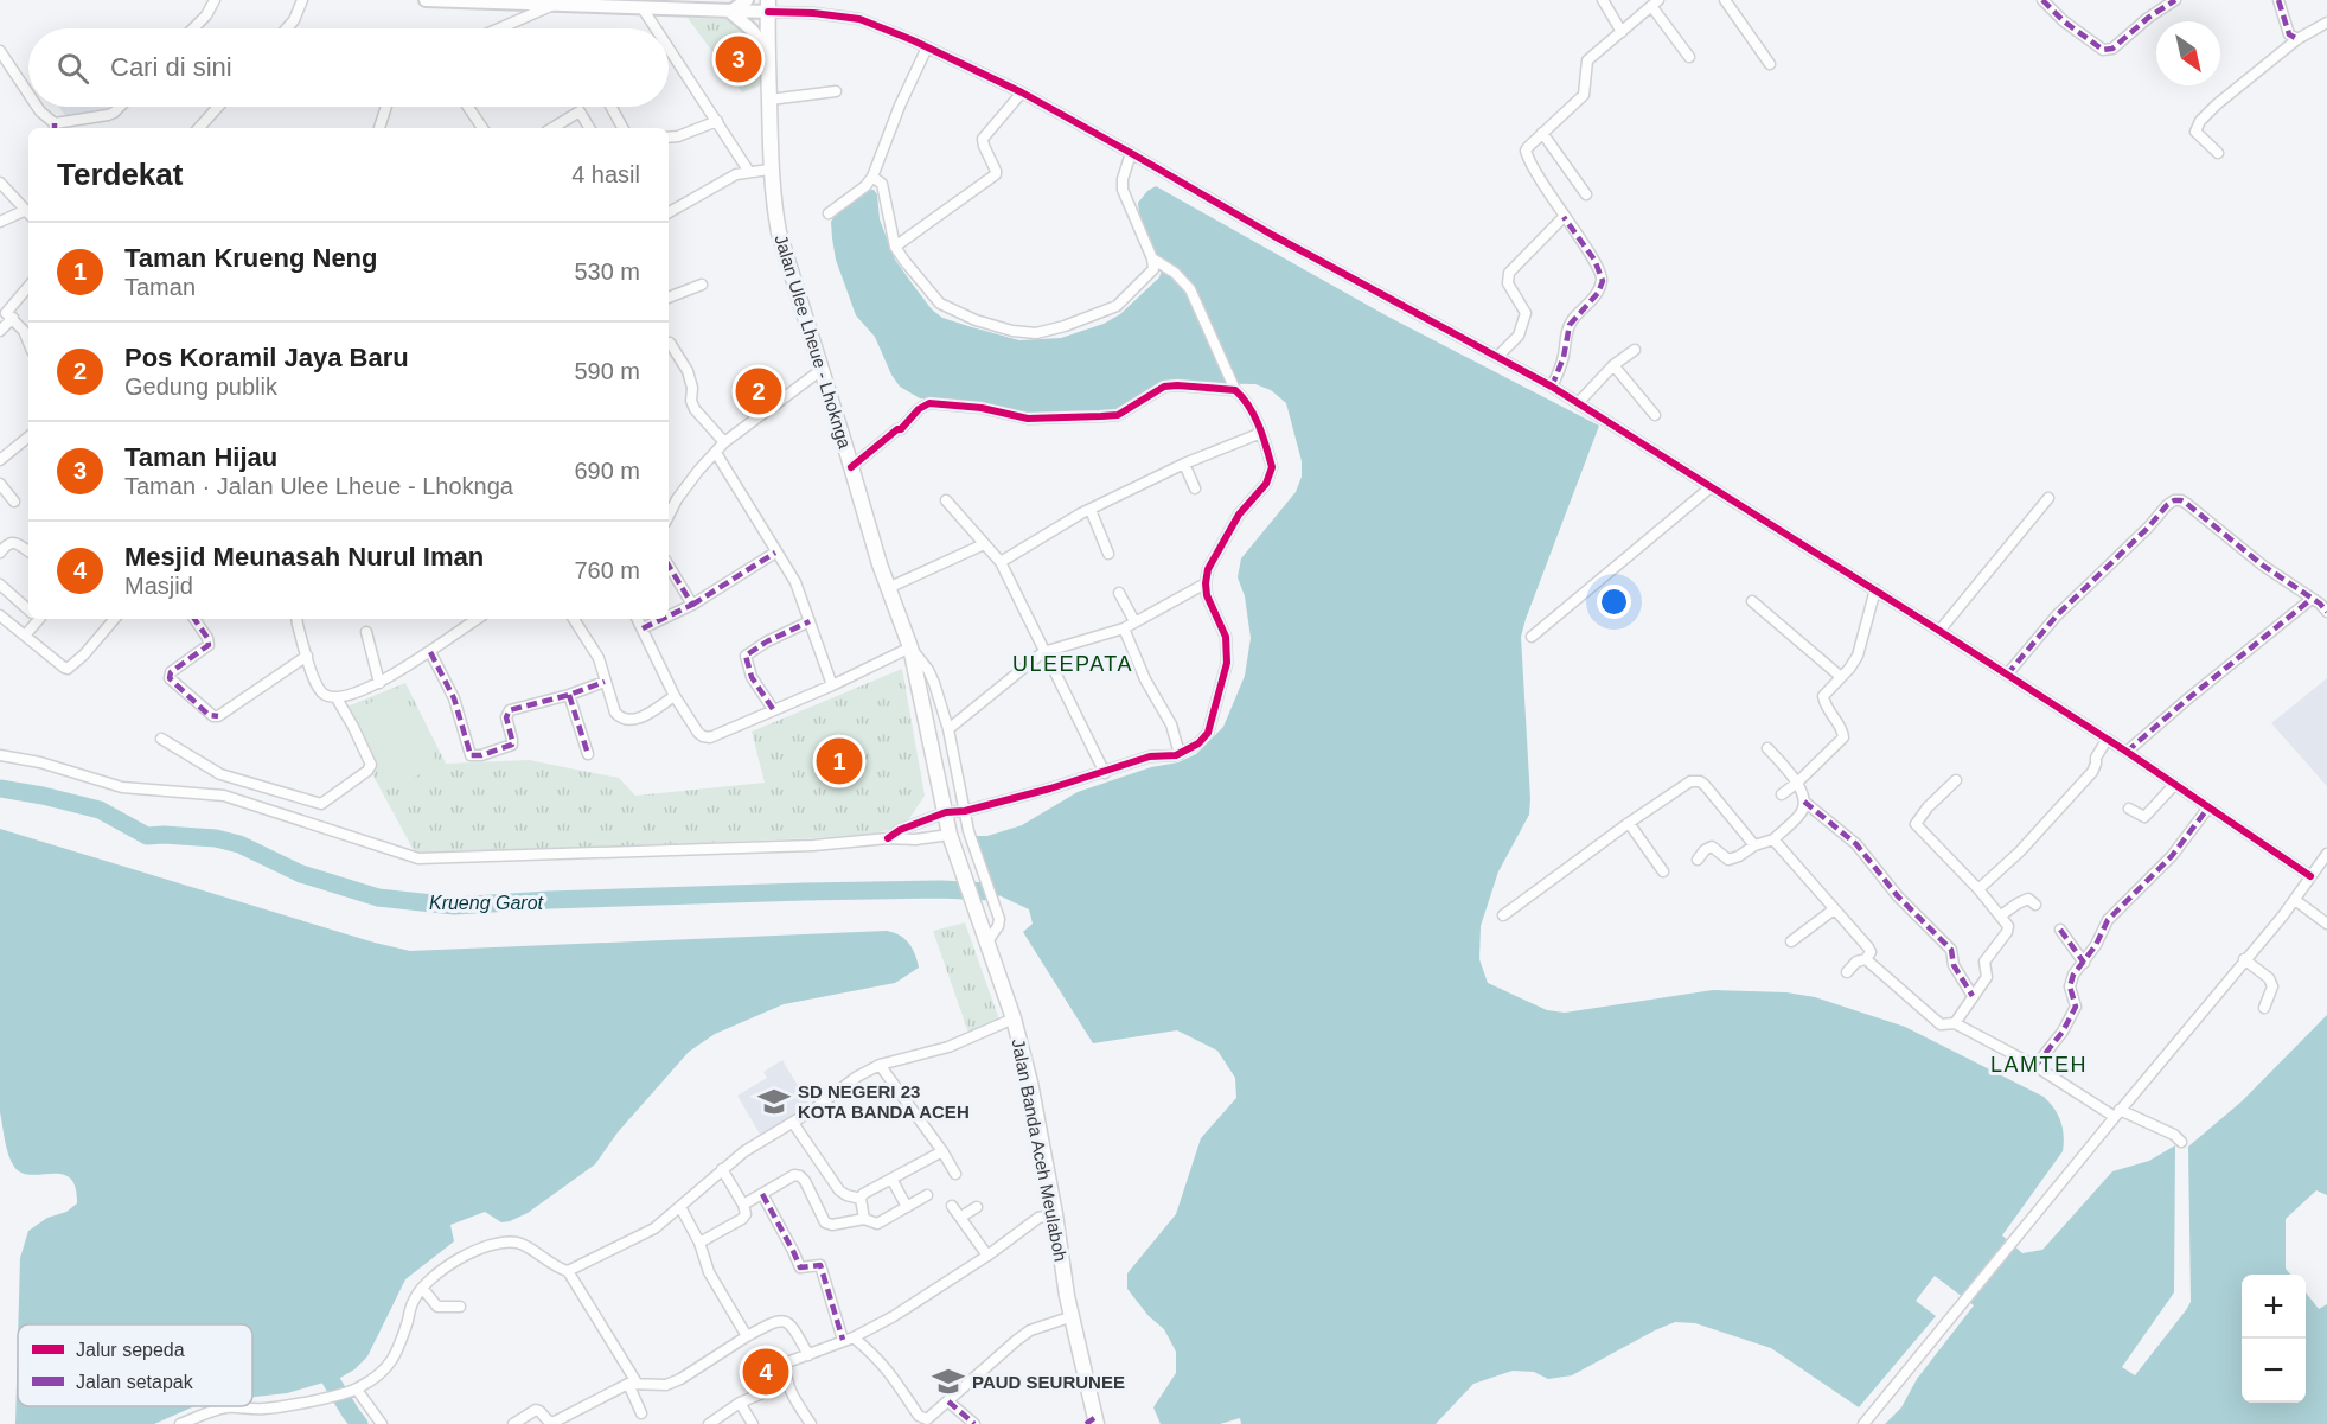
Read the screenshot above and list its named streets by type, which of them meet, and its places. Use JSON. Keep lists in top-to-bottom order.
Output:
{
  "streets": {
    "highway": ["Jalan Ulee Lheue - Lhoknga", "Jalan Banda Aceh Meulaboh"]
  },
  "crossings": [
    ["Jalan Ulee Lheue - Lhoknga", "Jalan Banda Aceh Meulaboh"]
  ],
  "districts": ["ULEEPATA", "LAMTEH"],
  "water": ["Krueng Garot"],
  "places": {
    "school or university": ["SD NEGERI 23 KOTA BANDA ACEH", "PAUD SEURUNEE"]
  },
  "legend": ["Jalur sepeda", "Jalan setapak"],
  "north": "bottom right",
  "page": {
    "search": "Cari di sini",
    "pins": [
      "3",
      "2",
      "1",
      "4"
    ],
    "heading": ["Terdekat", "4 hasil"],
    "list": [
      {
        "mark": "1",
        "name": "Taman Krueng Neng",
        "note": "Taman",
        "value": "530 m"
      },
      {
        "mark": "2",
        "name": "Pos Koramil Jaya Baru",
        "note": "Gedung publik",
        "value": "590 m"
      },
      {
        "mark": "3",
        "name": "Taman Hijau",
        "note": "Taman · Jalan Ulee Lheue - Lhoknga",
        "value": "690 m"
      },
      {
        "mark": "4",
        "name": "Mesjid Meunasah Nurul Iman",
        "note": "Masjid",
        "value": "760 m"
      }
    ],
    "map_buttons": ["+", "−"]
  }
}
